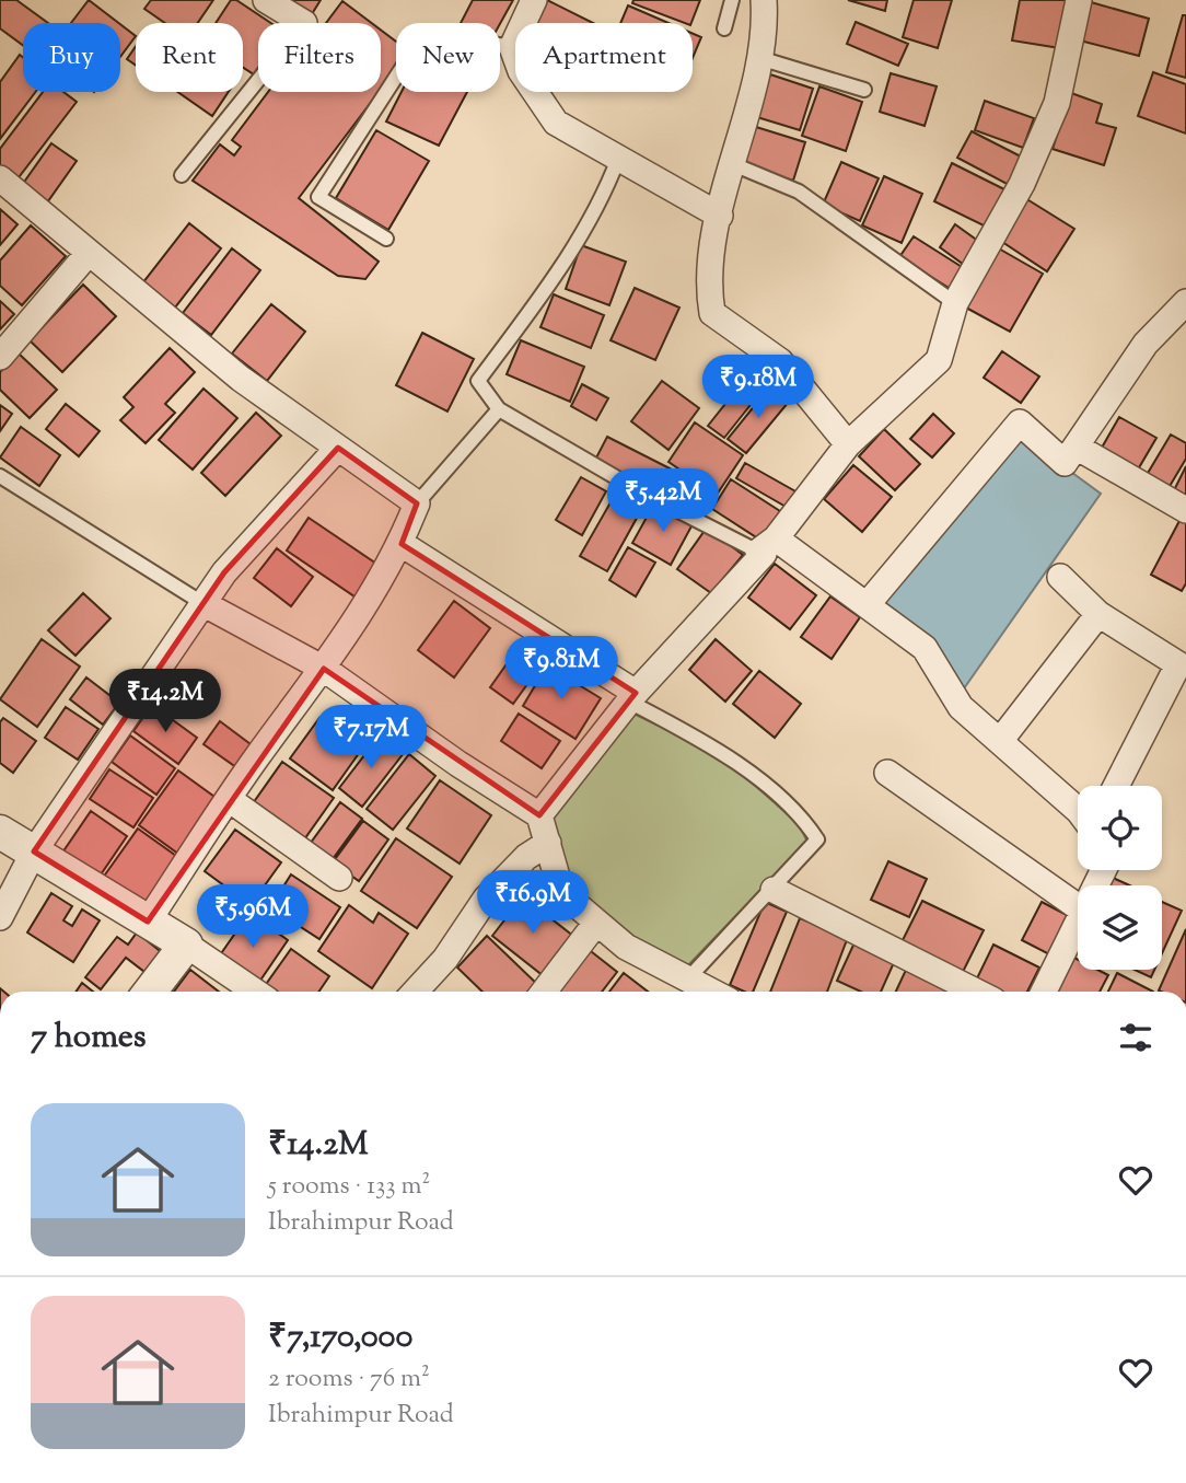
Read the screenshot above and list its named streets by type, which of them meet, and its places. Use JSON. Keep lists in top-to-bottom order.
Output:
{
  "page": {
    "chip": [
      "Buy",
      "Rent",
      "Filters",
      "New",
      "Apartment"
    ],
    "price": [
      "₹9.18M",
      "₹5.42M",
      "₹9.81M",
      "₹14.2M",
      "₹7.17M",
      "₹16.9M",
      "₹5.96M"
    ],
    "heading": "7 homes",
    "list": [
      {
        "name": "₹14.2M",
        "note": "5 rooms · 133 m² · Ibrahimpur Road"
      },
      {
        "name": "₹7,170,000",
        "note": "2 rooms · 76 m² · Ibrahimpur Road"
      }
    ]
  }
}
